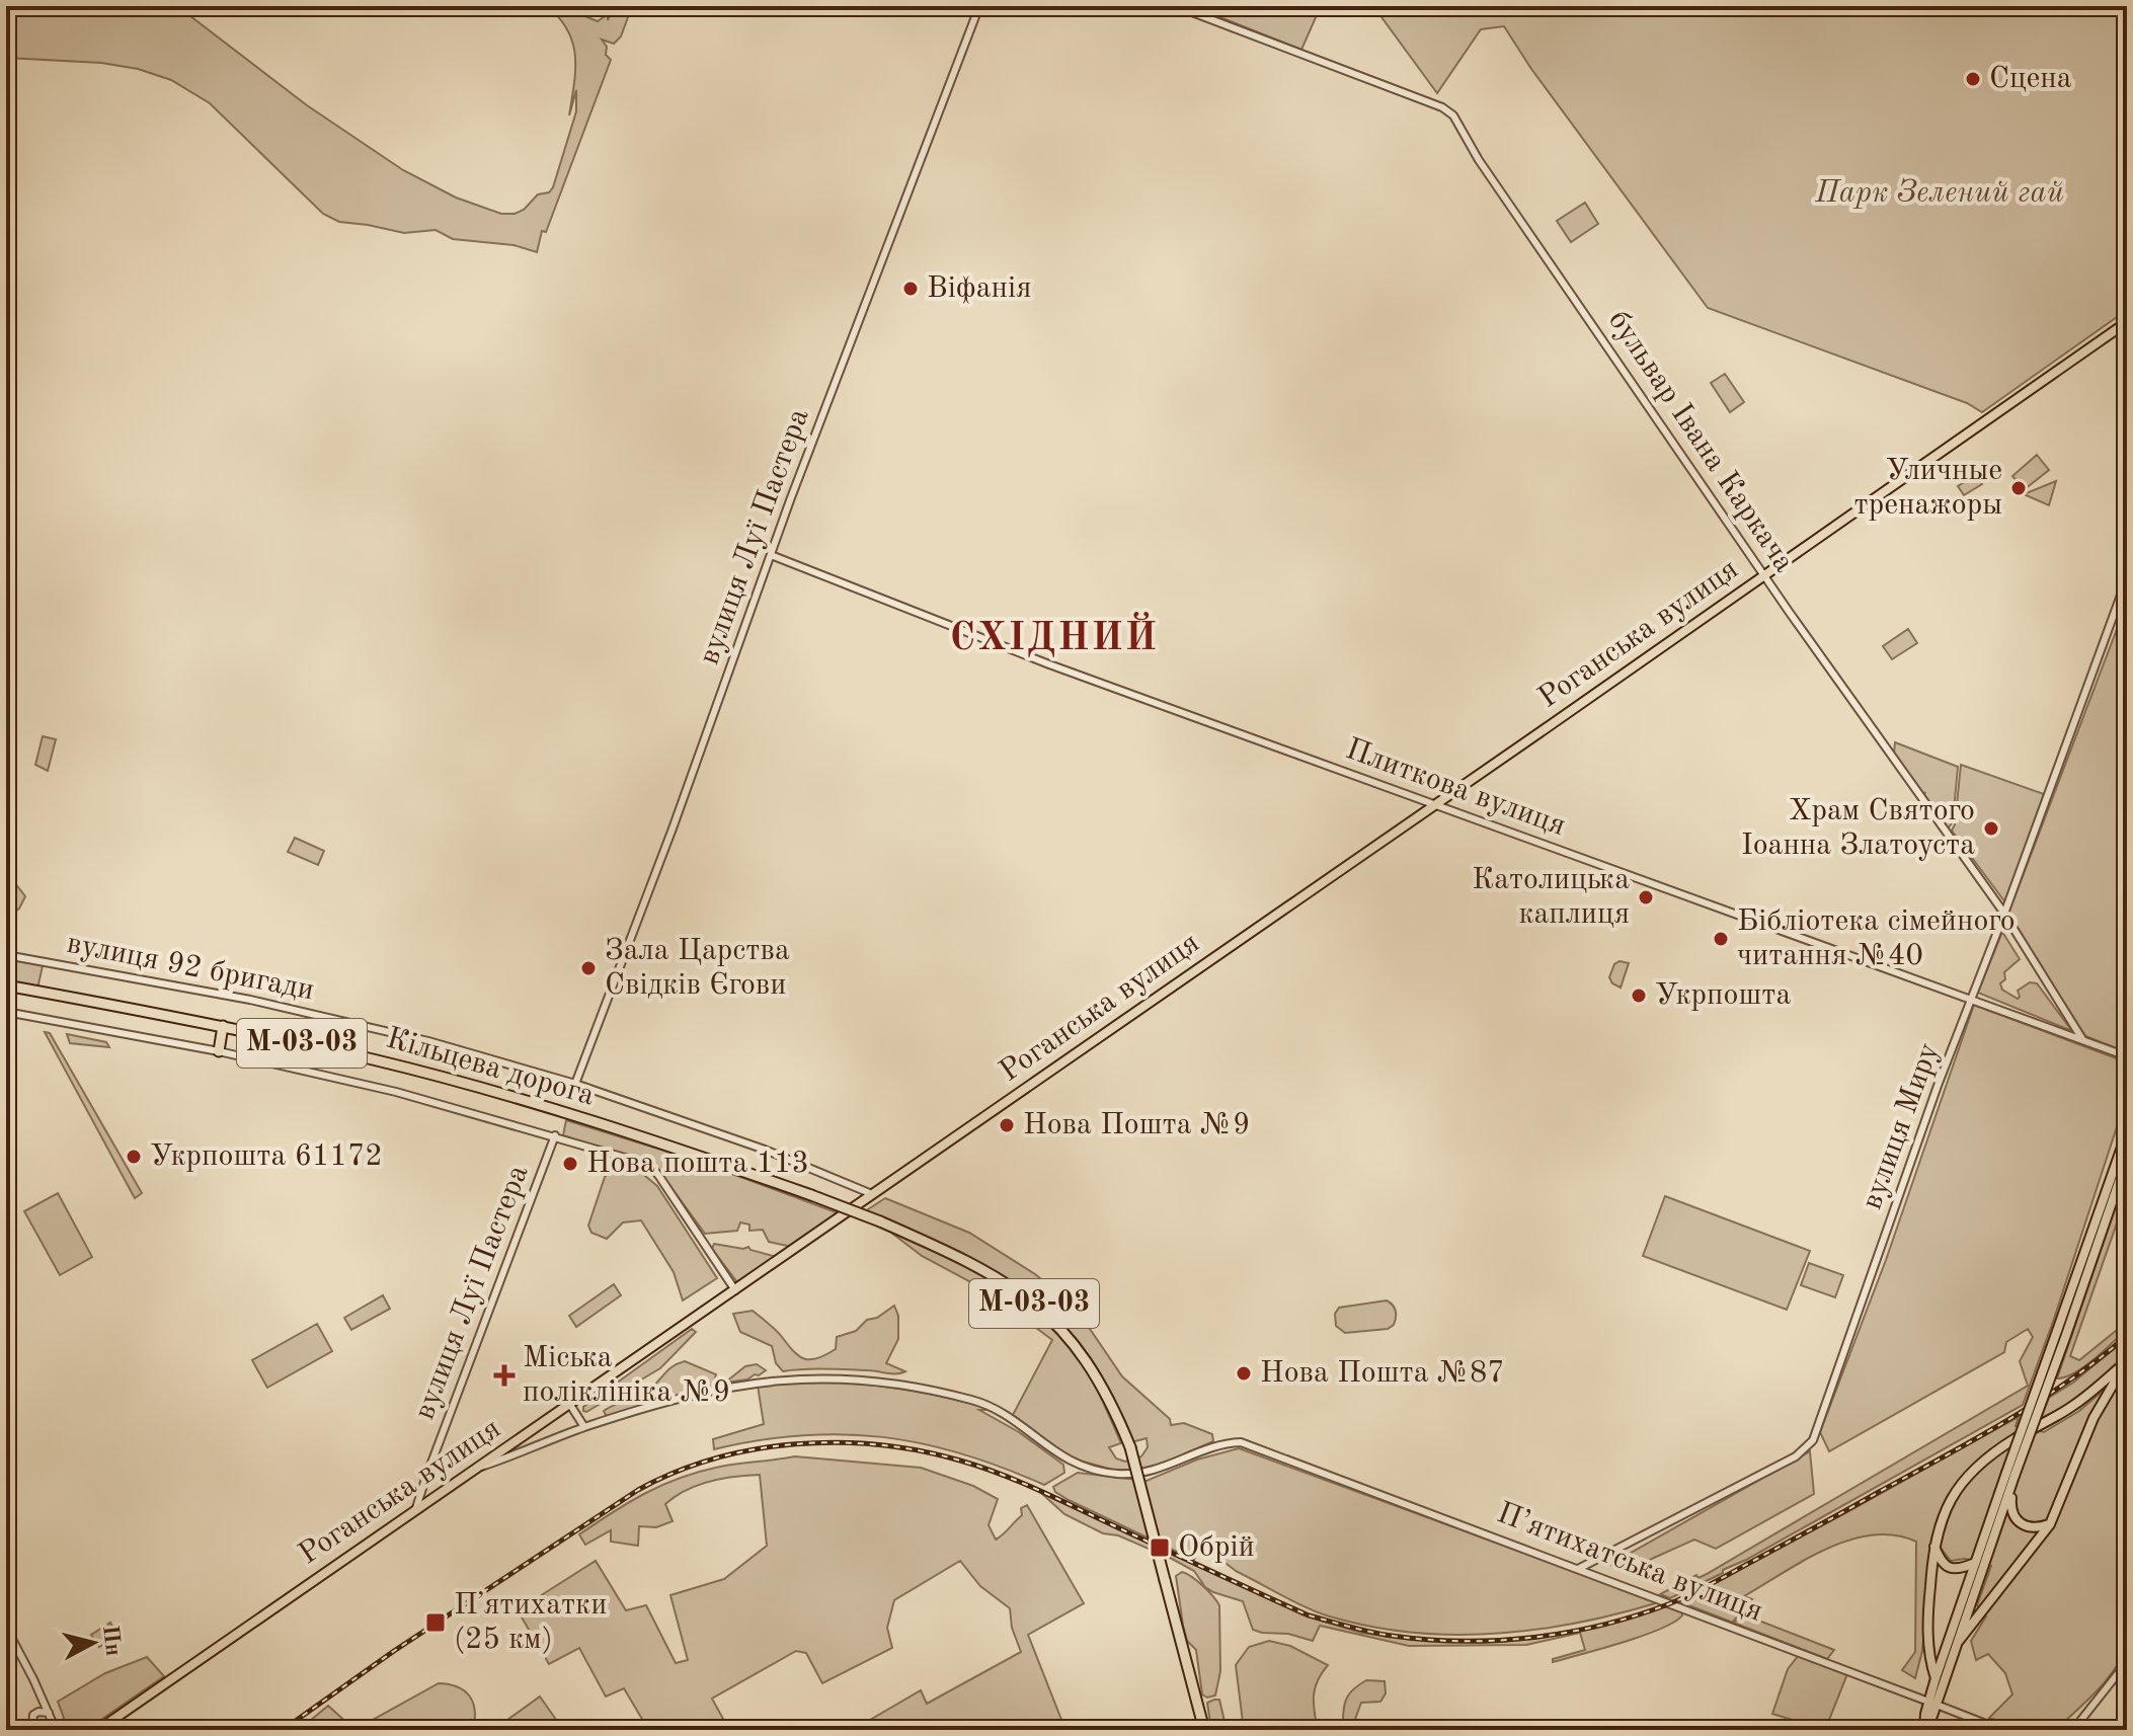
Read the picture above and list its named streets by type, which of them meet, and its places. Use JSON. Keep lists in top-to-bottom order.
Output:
{
  "streets": {
    "highway": ["М-03-03", "Кільцева дорога"],
    "main road": ["Роганська вулиця"],
    "street": [
      "бульвар Івана Каркача",
      "вулиця Луї Пастера",
      "Плиткова вулиця",
      "вулиця 92 бригади",
      "вулиця Миру",
      "П’ятихатська вулиця"
    ]
  },
  "crossings": [
    ["бульвар Івана Каркача", "Роганська вулиця"],
    ["бульвар Івана Каркача", "Плиткова вулиця"],
    ["бульвар Івана Каркача", "вулиця Миру"],
    ["вулиця Луї Пастера", "Роганська вулиця"],
    ["вулиця Луї Пастера", "Плиткова вулиця"],
    ["вулиця Луї Пастера", "вулиця 92 бригади"],
    ["Роганська вулиця", "Плиткова вулиця"],
    ["Роганська вулиця", "вулиця 92 бригади"],
    ["Плиткова вулиця", "вулиця Миру"],
    ["вулиця Миру", "П’ятихатська вулиця"]
  ],
  "districts": ["СХІДНИЙ"],
  "parks": ["Парк Зелений гай"],
  "places": {
    "other": [
      "Сцена",
      "Віфанія",
      "Уличные тренажоры",
      "Храм Святого Іоанна Златоуста",
      "Католицька каплиця",
      "Бібліотека сімейного читання №40",
      "Зала Царства Свідків Єгови",
      "Укрпошта",
      "Нова Пошта №9",
      "Укрпошта 61172",
      "Нова пошта 113",
      "Нова Пошта №87"
    ],
    "health": ["Міська поліклініка №9"],
    "transit": ["Обрій", "Пʼятихатки (25 км)"]
  },
  "north": "right"
}
